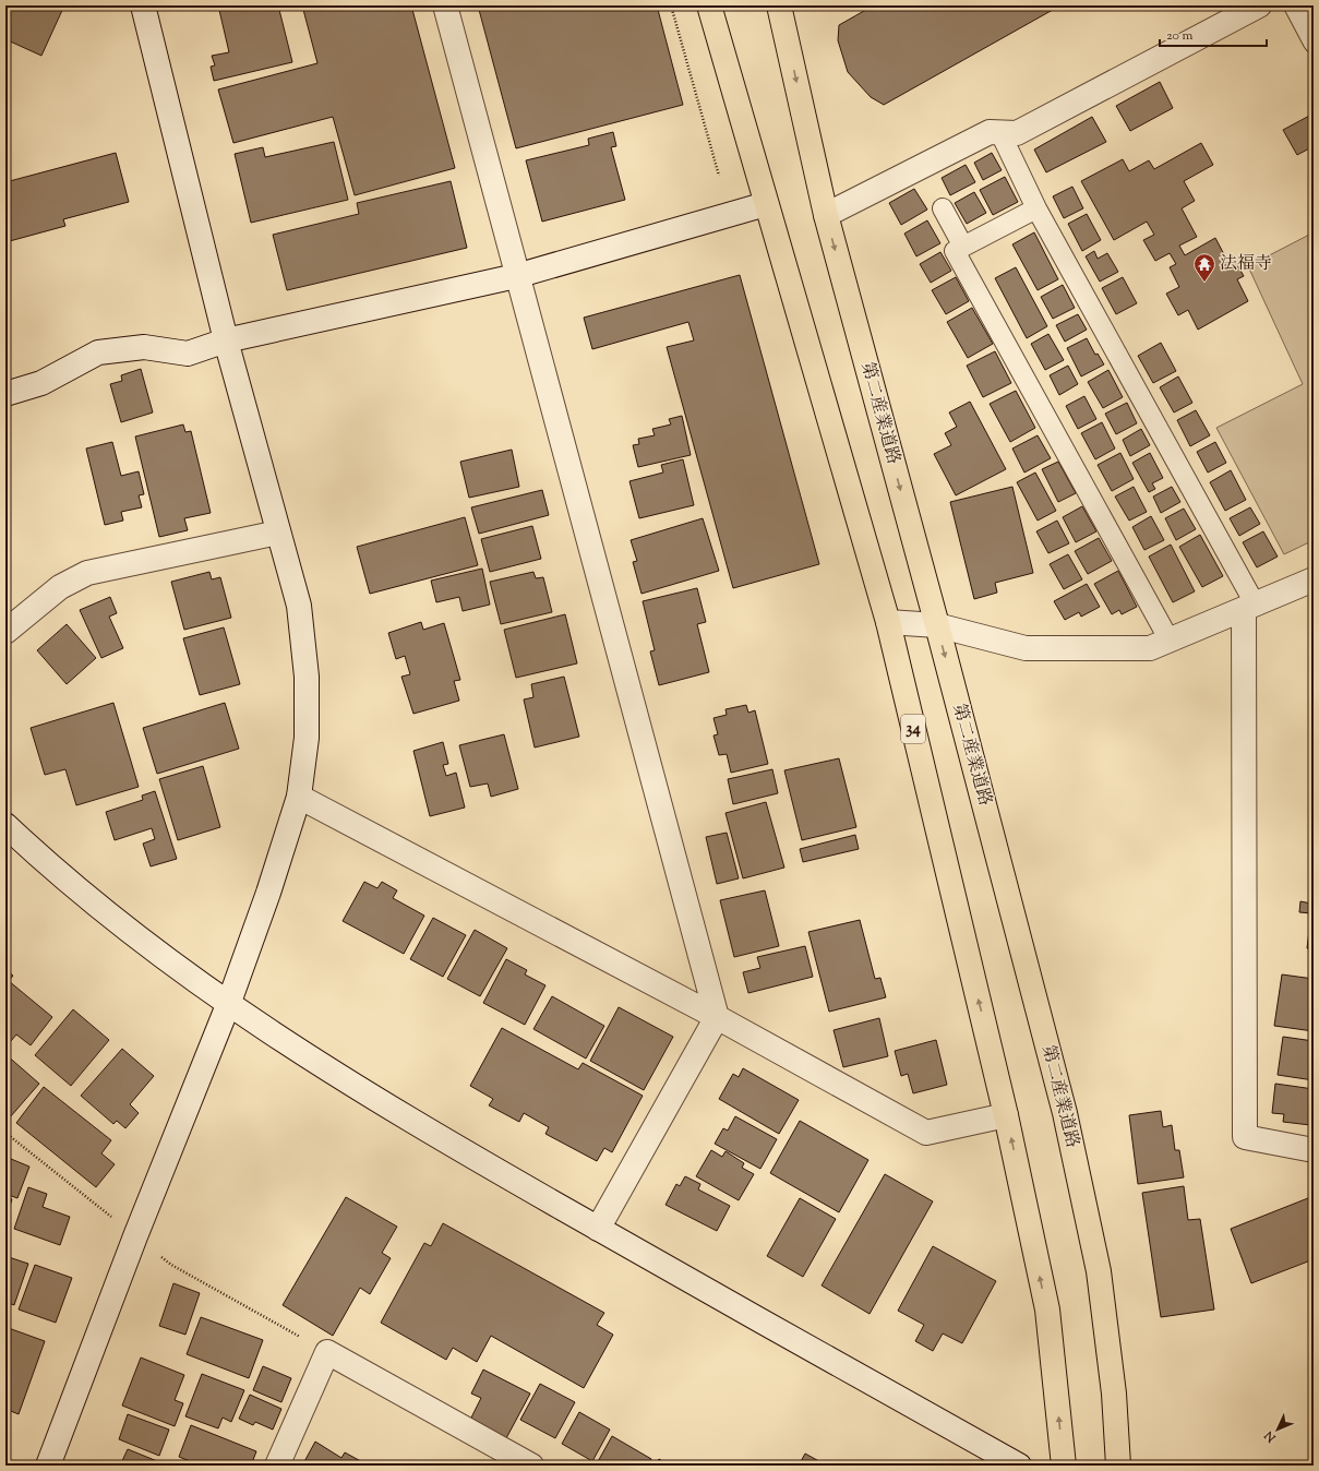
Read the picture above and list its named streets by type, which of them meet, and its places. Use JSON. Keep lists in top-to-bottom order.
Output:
{
  "streets": {
    "main road": ["第二産業道路", "34"]
  },
  "places": {
    "temple": ["法福寺"]
  },
  "scale_bar": "20 m",
  "north": "bottom left"
}
